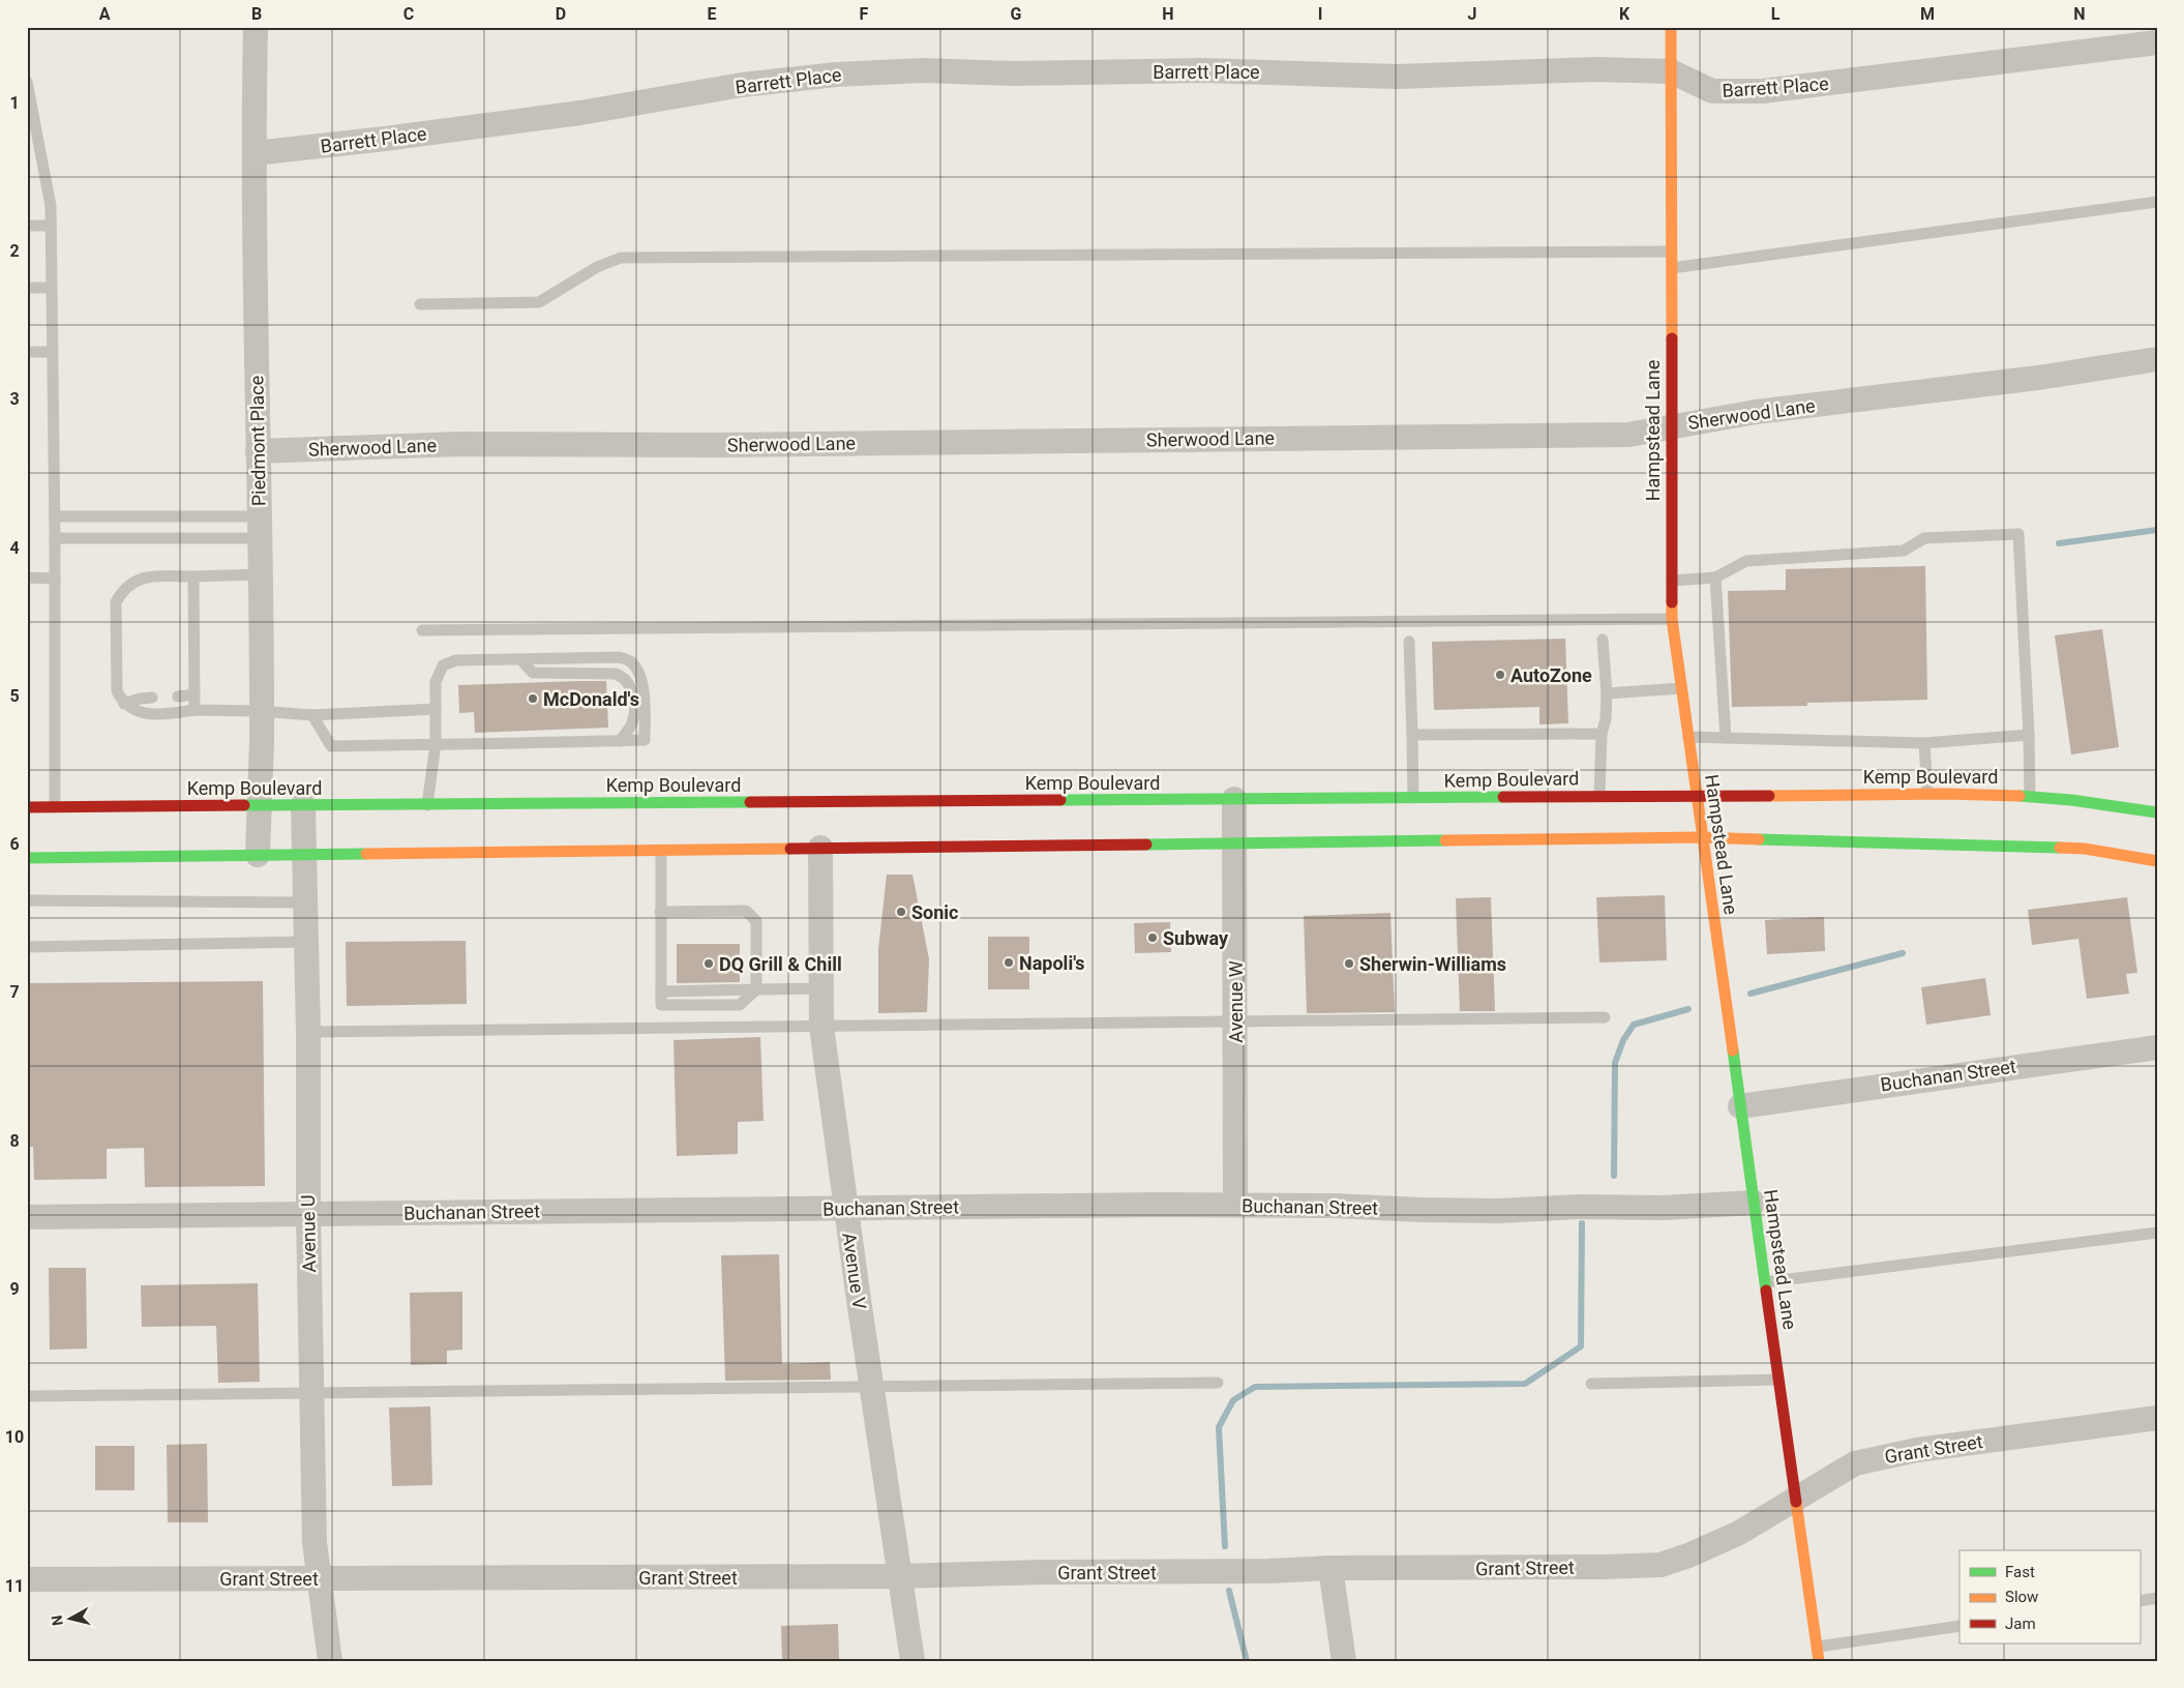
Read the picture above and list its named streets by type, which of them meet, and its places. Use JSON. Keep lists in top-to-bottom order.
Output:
{
  "streets": {
    "main road": ["Hampstead Lane", "Kemp Boulevard"],
    "street": [
      "Barrett Place",
      "Sherwood Lane",
      "Piedmont Place",
      "Avenue W",
      "Buchanan Street",
      "Avenue U",
      "Avenue V",
      "Grant Street"
    ]
  },
  "crossings": [
    ["Barrett Place", "Hampstead Lane"],
    ["Barrett Place", "Piedmont Place"],
    ["Sherwood Lane", "Hampstead Lane"],
    ["Sherwood Lane", "Piedmont Place"],
    ["Hampstead Lane", "Kemp Boulevard"],
    ["Hampstead Lane", "Buchanan Street"],
    ["Hampstead Lane", "Grant Street"],
    ["Piedmont Place", "Kemp Boulevard"],
    ["Kemp Boulevard", "Avenue W"],
    ["Kemp Boulevard", "Avenue U"],
    ["Avenue W", "Buchanan Street"],
    ["Buchanan Street", "Avenue U"],
    ["Buchanan Street", "Avenue V"],
    ["Avenue U", "Grant Street"],
    ["Avenue V", "Grant Street"]
  ],
  "places": [
    "AutoZone",
    "McDonald's",
    "Sonic",
    "Subway",
    "Napoli's",
    "DQ Grill & Chill",
    "Sherwin-Williams"
  ],
  "legend": ["Fast", "Slow", "Jam"],
  "north": "left",
  "grid": {
    "columns": [
      "A",
      "B",
      "C",
      "D",
      "E",
      "F",
      "G",
      "H",
      "I",
      "J",
      "K",
      "L",
      "M",
      "N"
    ],
    "rows": [
      "1",
      "2",
      "3",
      "4",
      "5",
      "6",
      "7",
      "8",
      "9",
      "10",
      "11"
    ]
  }
}
